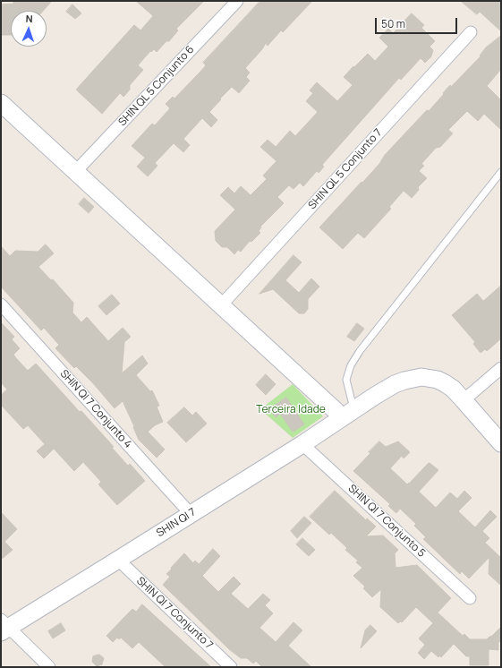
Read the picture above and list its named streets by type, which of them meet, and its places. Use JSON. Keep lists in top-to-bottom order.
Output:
{
  "streets": {
    "street": [
      "SHIN QL 5 Conjunto 6",
      "SHIN QL 5 Conjunto 7",
      "SHIN QI 7 Conjunto 4",
      "SHIN QI 7 Conjunto 5",
      "SHIN QI 7",
      "SHIN QI 7 Conjunto 7"
    ]
  },
  "crossings": [
    ["SHIN QI 7 Conjunto 4", "SHIN QI 7"],
    ["SHIN QI 7 Conjunto 5", "SHIN QI 7"],
    ["SHIN QI 7", "SHIN QI 7 Conjunto 7"]
  ],
  "parks": ["Terceira Idade"],
  "scale_bar": "50 m",
  "north": "top"
}
